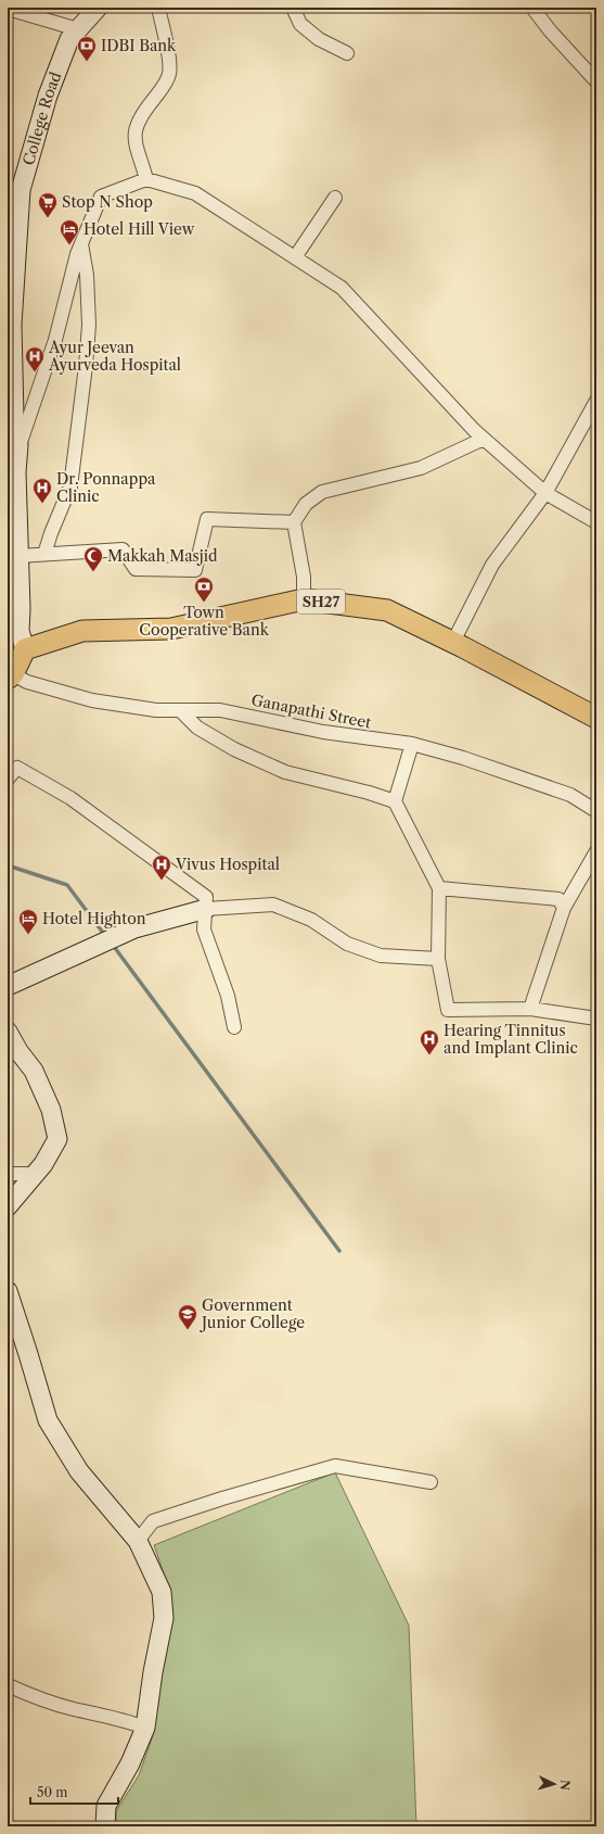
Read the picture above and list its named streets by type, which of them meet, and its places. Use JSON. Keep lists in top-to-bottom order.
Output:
{
  "streets": {
    "main road": ["SH27"],
    "street": ["College Road", "Ganapathi Street"]
  },
  "crossings": [
    ["College Road", "SH27"]
  ],
  "places": {
    "bank": ["IDBI Bank", "Town Cooperative Bank"],
    "supermarket": ["Stop N Shop"],
    "hotel": ["Hotel Hill View", "Hotel Highton"],
    "hospital": [
      "Ayur Jeevan Ayurveda Hospital",
      "Dr. Ponnappa Clinic",
      "Vivus Hospital",
      "Hearing Tinnitus and Implant Clinic"
    ],
    "mosque": ["Makkah Masjid"],
    "school or university": ["Government Junior College"]
  },
  "scale_bar": "50 m",
  "north": "right"
}
